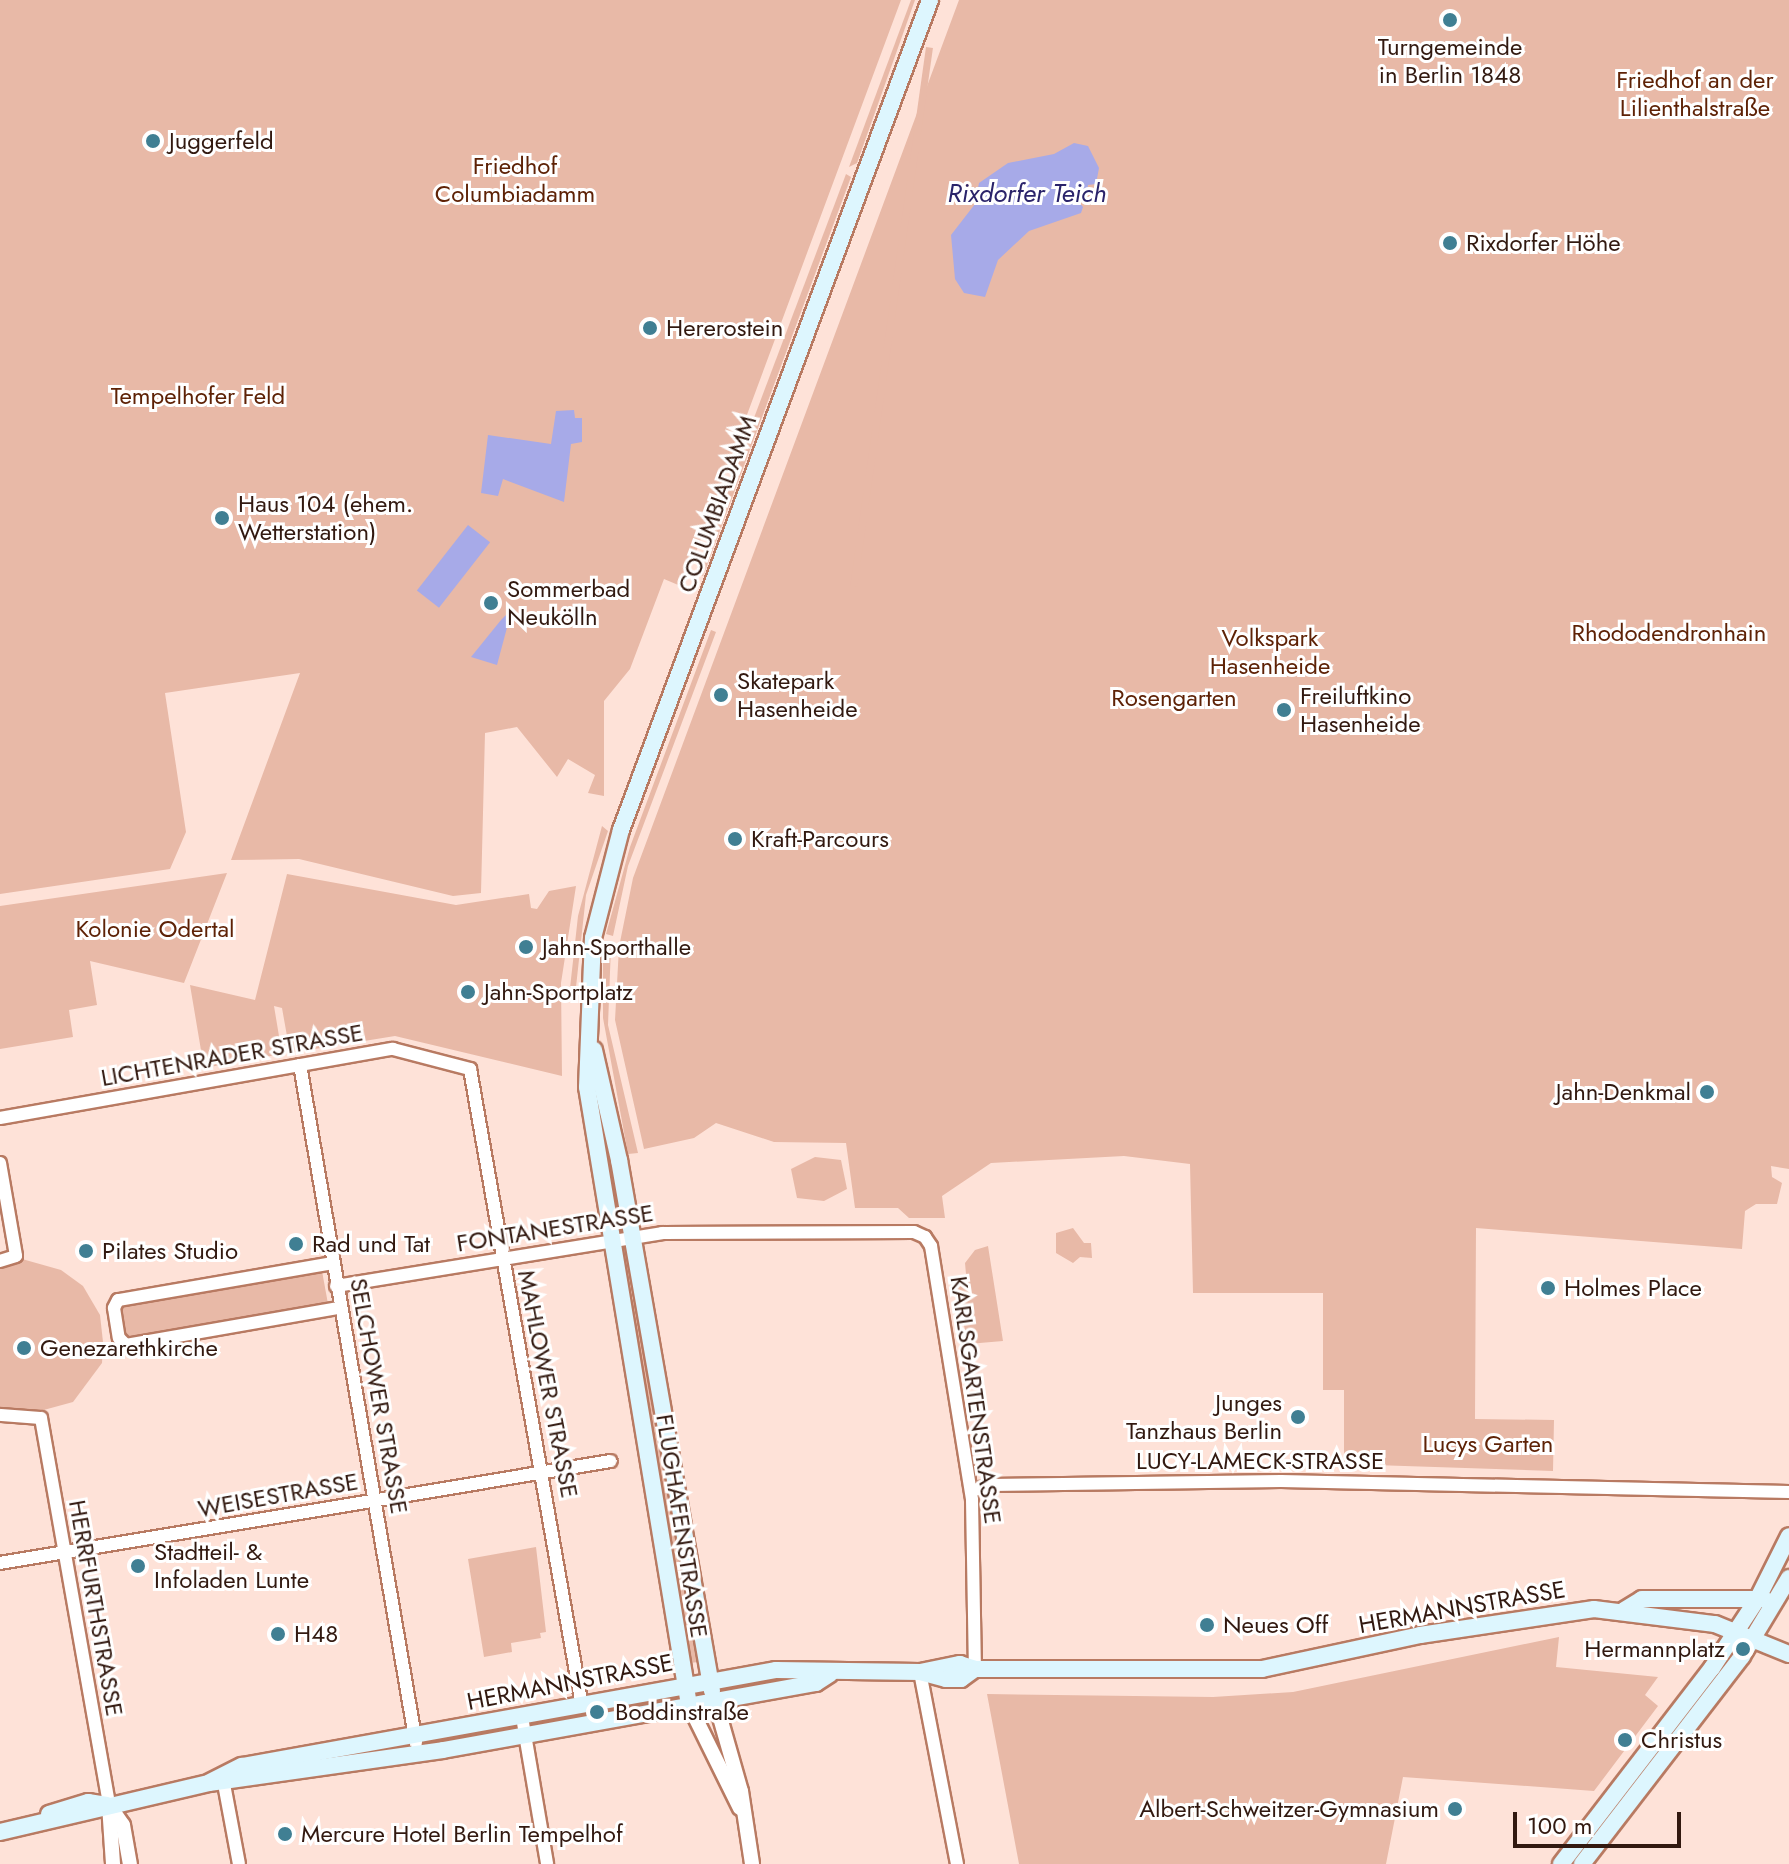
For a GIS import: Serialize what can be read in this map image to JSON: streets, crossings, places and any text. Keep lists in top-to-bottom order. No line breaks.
{"streets":{"main road":["COLUMBIADAMM","FLUGHAFENSTRASSE","HERMANNSTRASSE"],"street":["LICHTENRADER STRASSE","FONTANESTRASSE","MAHLOWER STRASSE","SELCHOWER STRASSE","KARLSGARTENSTRASSE","LUCY-LAMECK-STRASSE","WEISESTRASSE","HERRFURTHSTRASSE"]},"crossings":[["COLUMBIADAMM","FONTANESTRASSE"],["COLUMBIADAMM","FLUGHAFENSTRASSE"],["LICHTENRADER STRASSE","MAHLOWER STRASSE"],["LICHTENRADER STRASSE","SELCHOWER STRASSE"],["FONTANESTRASSE","MAHLOWER STRASSE"],["FONTANESTRASSE","SELCHOWER STRASSE"],["FONTANESTRASSE","KARLSGARTENSTRASSE"],["FONTANESTRASSE","FLUGHAFENSTRASSE"],["MAHLOWER STRASSE","WEISESTRASSE"],["MAHLOWER STRASSE","HERMANNSTRASSE"],["SELCHOWER STRASSE","WEISESTRASSE"],["SELCHOWER STRASSE","HERMANNSTRASSE"],["KARLSGARTENSTRASSE","LUCY-LAMECK-STRASSE"],["KARLSGARTENSTRASSE","HERMANNSTRASSE"],["WEISESTRASSE","HERRFURTHSTRASSE"],["FLUGHAFENSTRASSE","HERMANNSTRASSE"],["HERMANNSTRASSE","HERRFURTHSTRASSE"]],"water":["Rixdorfer Teich"],"parks":["Friedhof an der Lilienthalstraße","Friedhof Columbiadamm","Tempelhofer Feld","Rhododendronhain","Volkspark Hasenheide","Rosengarten","Kolonie Odertal","Lucys Garten"],"places":["Turngemeinde in Berlin 1848","Juggerfeld","Rixdorfer Höhe","Hererostein","Haus 104 (ehem. Wetterstation)","Sommerbad Neukölln","Skatepark Hasenheide","Freiluftkino Hasenheide","Kraft-Parcours","Jahn-Sporthalle","Jahn-Sportplatz","Jahn-Denkmal","Rad und Tat","Pilates Studio","Holmes Place","Genezarethkirche","Junges Tanzhaus Berlin","Stadtteil- & Infoladen Lunte","Neues Off","H48","Hermannplatz","Boddinstraße","Christus","Albert-Schweitzer-Gymnasium","Mercure Hotel Berlin Tempelhof"],"scale_bar":"100 m"}
